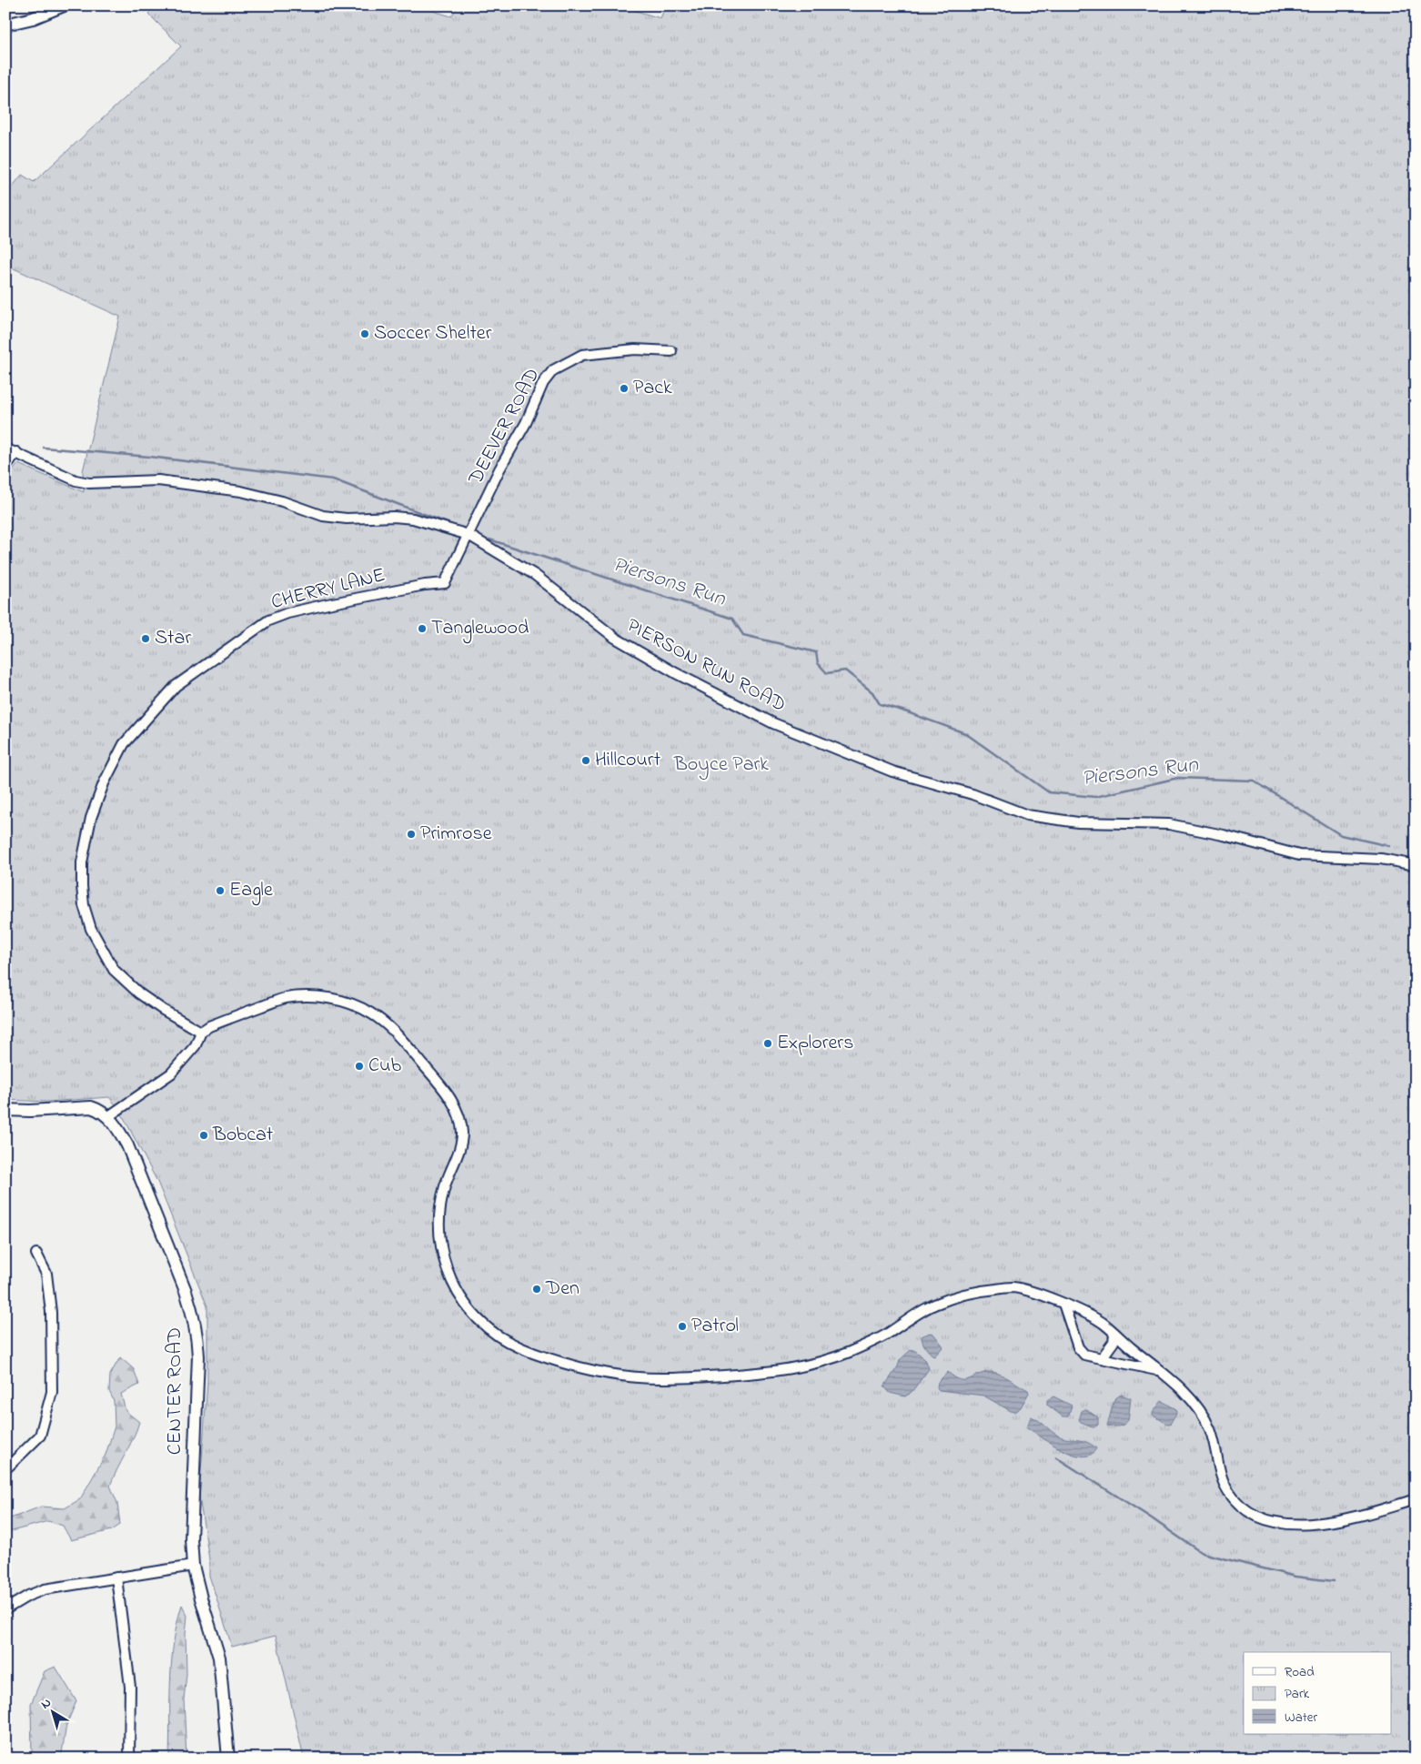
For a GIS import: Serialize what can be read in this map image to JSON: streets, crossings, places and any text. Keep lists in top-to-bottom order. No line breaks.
{"streets":{"main road":["CENTER ROAD"],"street":["DEEVER ROAD","CHERRY LANE","PIERSON RUN ROAD"]},"crossings":[["DEEVER ROAD","CHERRY LANE"],["DEEVER ROAD","PIERSON RUN ROAD"],["CHERRY LANE","PIERSON RUN ROAD"]],"water":["Piersons Run"],"parks":["Boyce Park"],"places":["Soccer Shelter","Pack","Tanglewood","Star","Hillcourt","Primrose","Eagle","Explorers","Cub","Bobcat","Den","Patrol"],"legend":["Road","Park","Water"],"north":"top left"}
